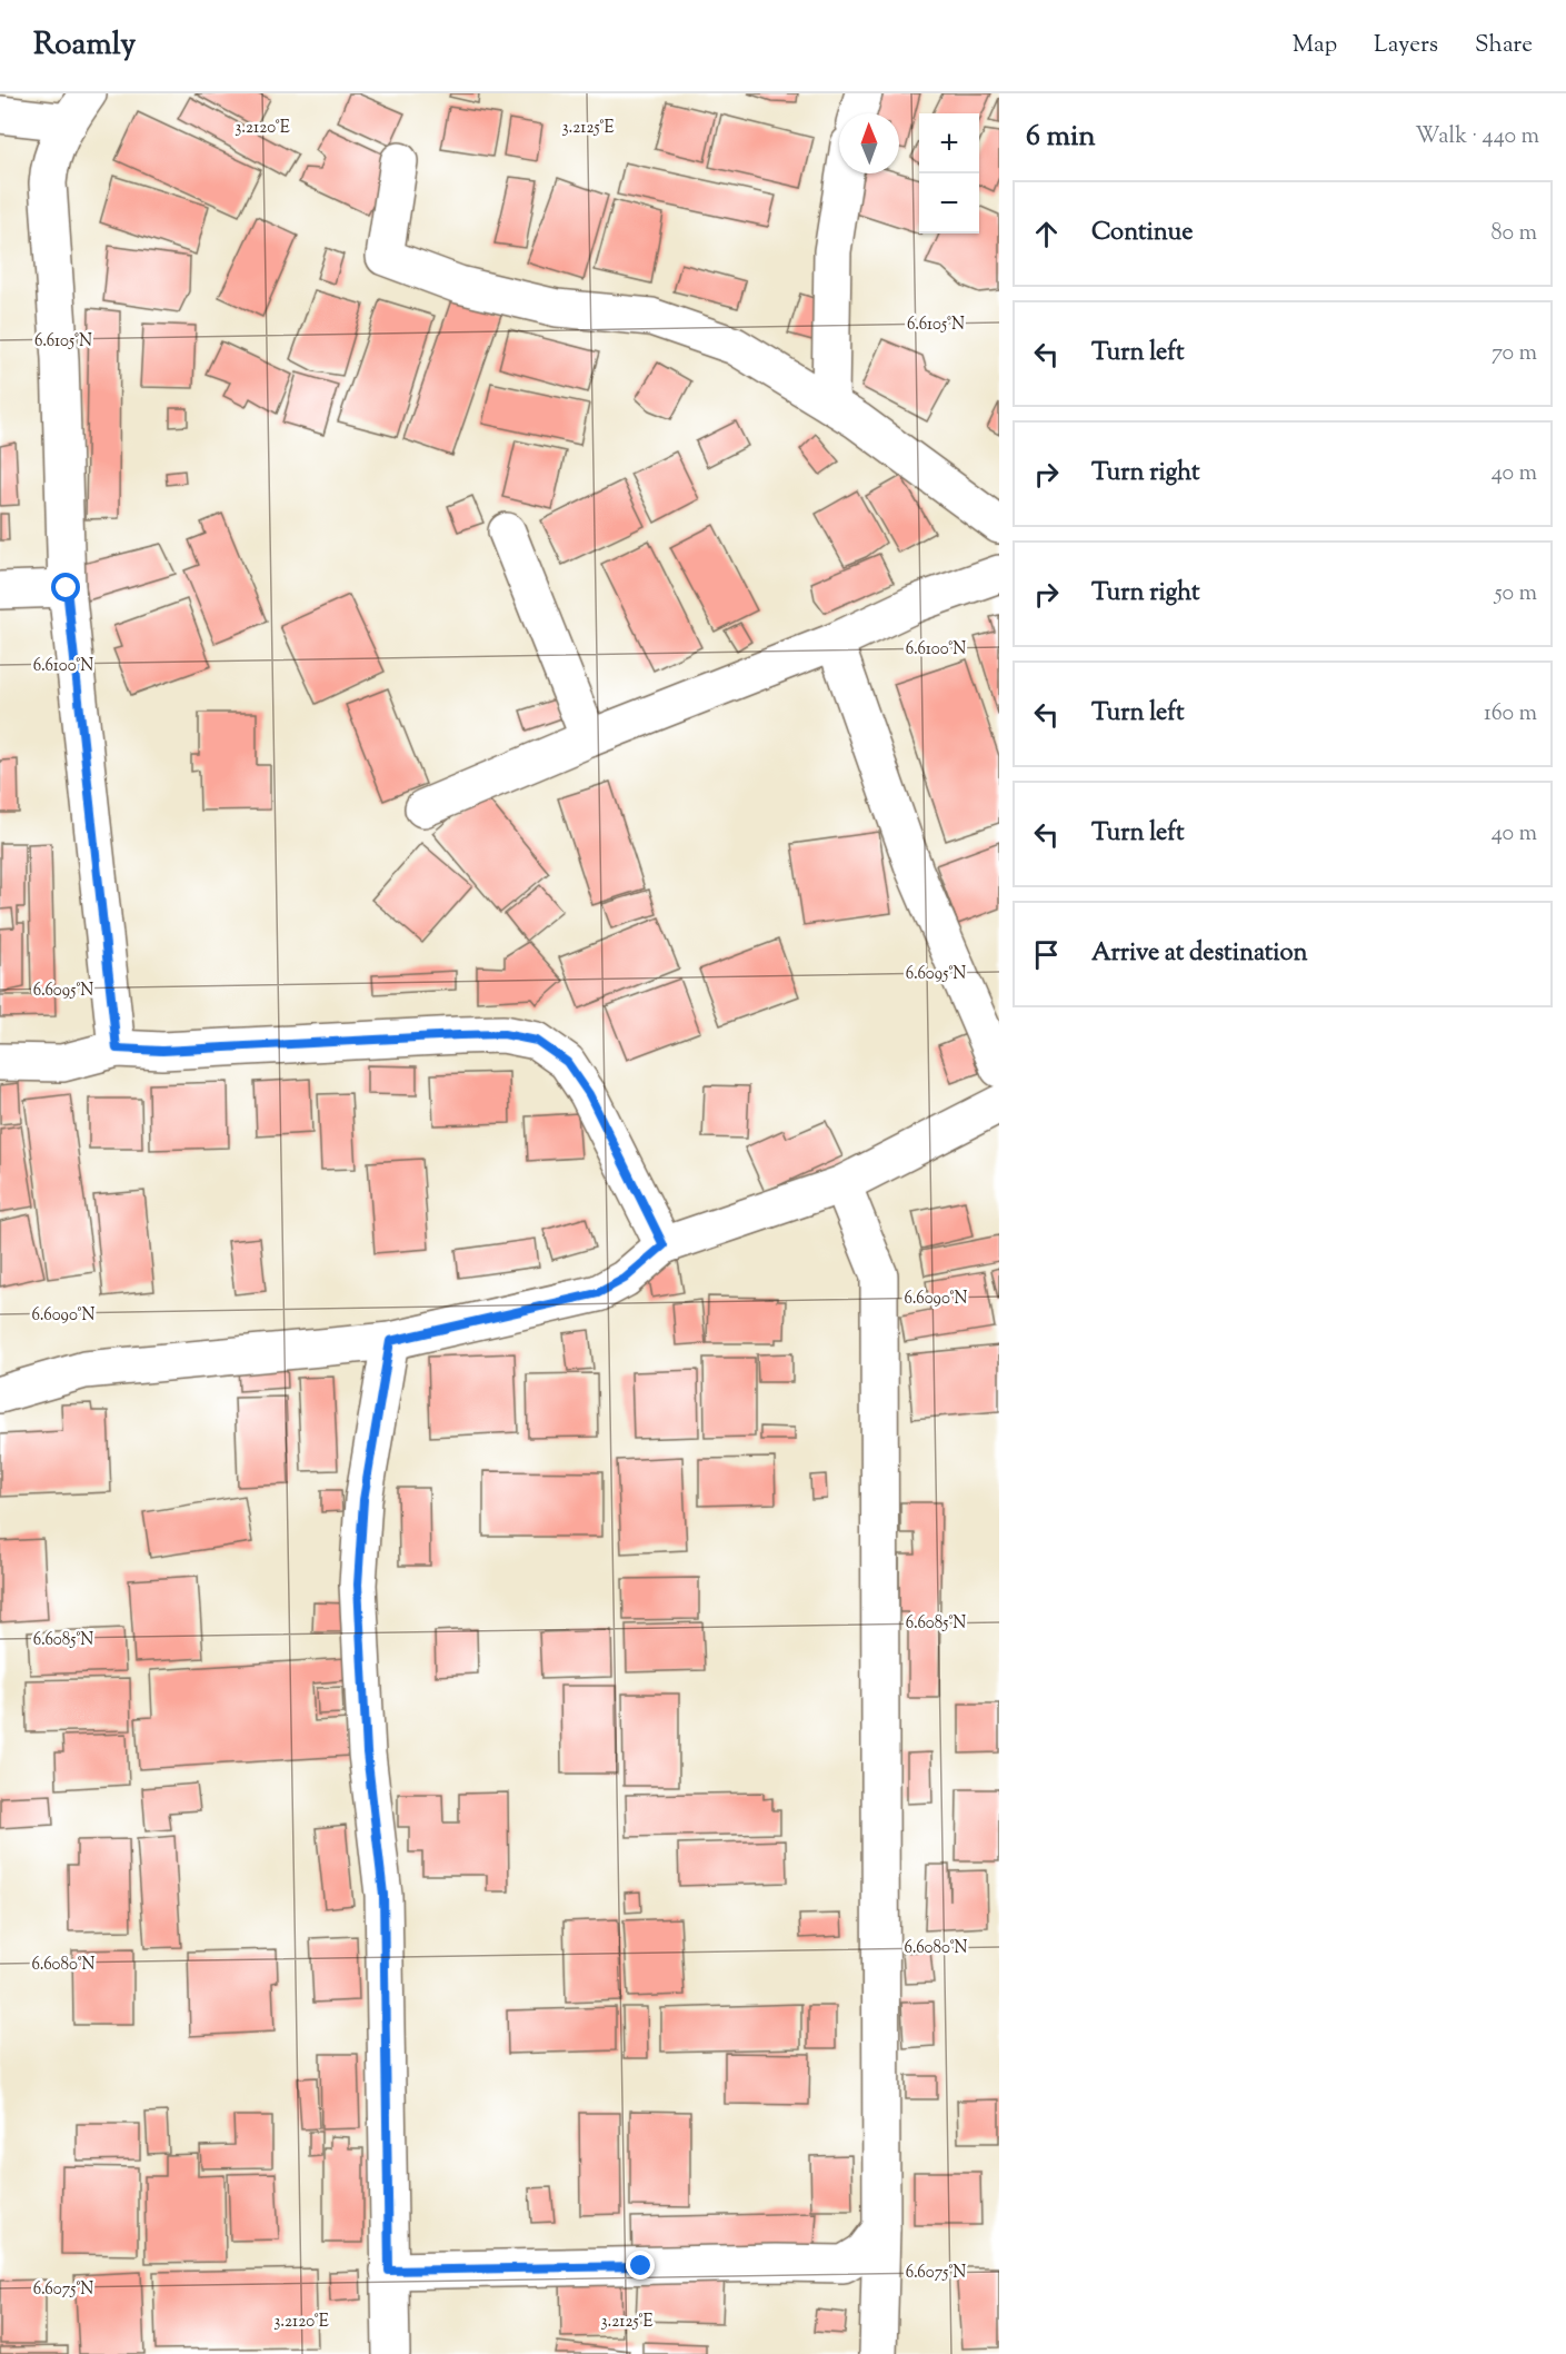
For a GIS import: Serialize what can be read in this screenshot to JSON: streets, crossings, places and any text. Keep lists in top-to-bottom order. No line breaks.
{"north":"top","page":{"header":"Roamly","nav":["Map","Layers","Share"],"heading":["6 min","Walk · 440 m"],"map_buttons":["+","−"],"list":[["Continue","80 m"],["Turn left","70 m"],["Turn right","40 m"],["Turn right","50 m"],["Turn left","160 m"],["Turn left","40 m"],"Arrive at destination"]},"coordinates":["3.2120°E","3.2125°E","6.6105°N","6.6100°N","6.6095°N","6.6090°N","6.6085°N","6.6080°N","6.6075°N"]}
